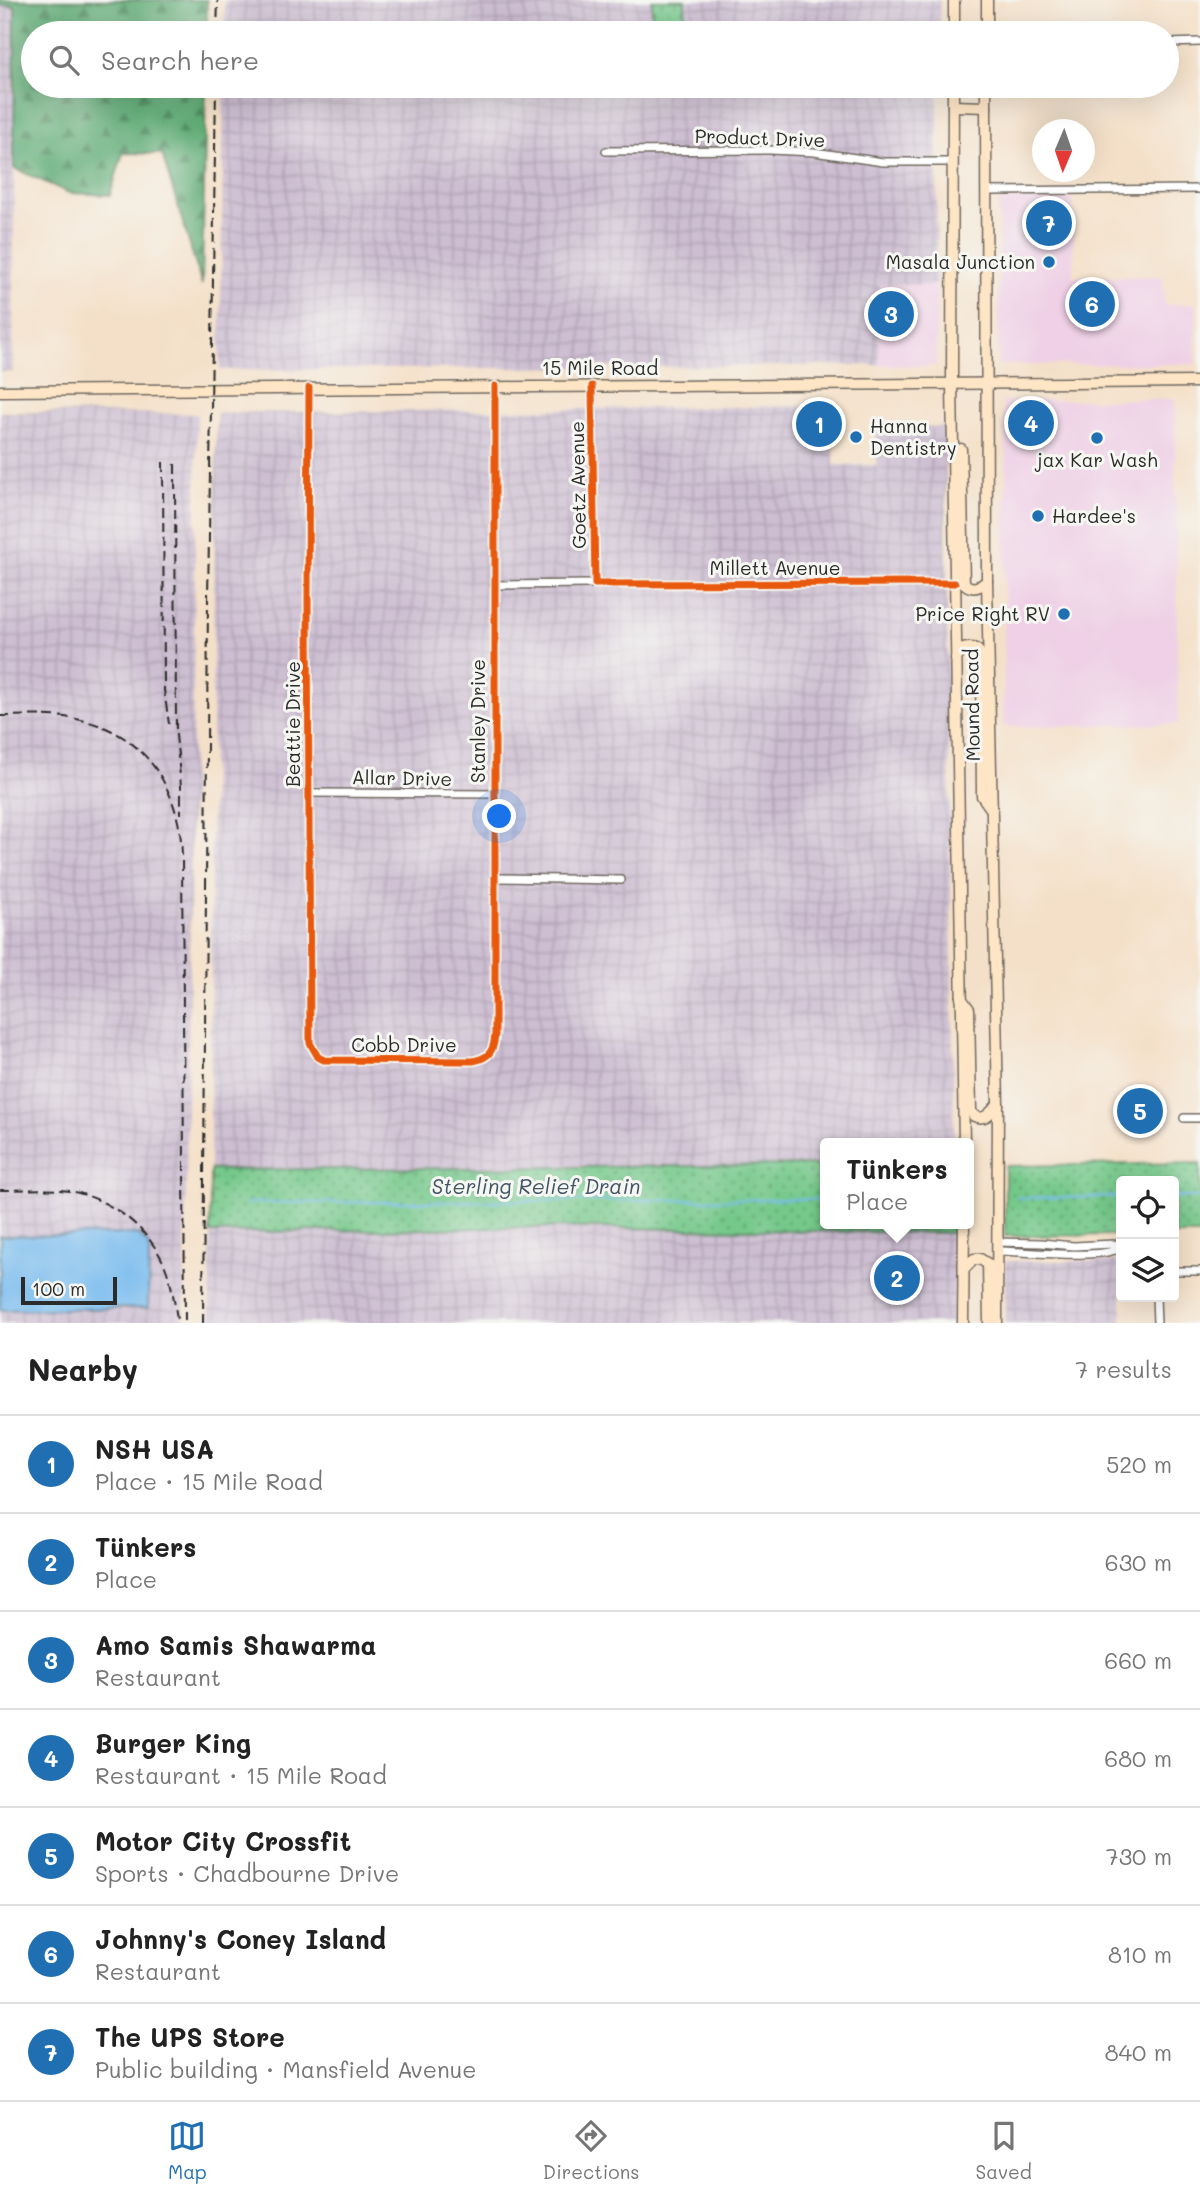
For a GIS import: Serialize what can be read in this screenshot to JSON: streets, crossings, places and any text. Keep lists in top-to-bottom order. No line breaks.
{"streets":{"main road":["15 Mile Road","Mound Road"],"street":["Product Drive","Goetz Avenue","Millett Avenue","Stanley Drive","Beattie Drive","Allar Drive","Cobb Drive"]},"crossings":[["Product Drive","Mound Road"],["15 Mile Road","Goetz Avenue"],["15 Mile Road","Mound Road"],["15 Mile Road","Stanley Drive"],["15 Mile Road","Beattie Drive"],["Goetz Avenue","Millett Avenue"],["Millett Avenue","Mound Road"],["Millett Avenue","Stanley Drive"],["Stanley Drive","Allar Drive"],["Stanley Drive","Cobb Drive"],["Beattie Drive","Allar Drive"],["Beattie Drive","Cobb Drive"]],"water":["Sterling Relief Drain"],"places":["Masala Junction","Hanna Dentistry","jax Kar Wash","Hardee's","Price Right RV"],"scale_bar":"100 m","north":"bottom","page":{"search":"Search here","pins":["7","6","3","4","1","5","2"],"popup":["Tünkers","Place"],"scale":"100 m","heading":["Nearby","7 results"],"list":[{"mark":"1","name":"NSH USA","note":"Place · 15 Mile Road","value":"520 m"},{"mark":"2","name":"Tünkers","note":"Place","value":"630 m"},{"mark":"3","name":"Amo Samis Shawarma","note":"Restaurant","value":"660 m"},{"mark":"4","name":"Burger King","note":"Restaurant · 15 Mile Road","value":"680 m"},{"mark":"5","name":"Motor City Crossfit","note":"Sports · Chadbourne Drive","value":"730 m"},{"mark":"6","name":"Johnny's Coney Island","note":"Restaurant","value":"810 m"},{"mark":"7","name":"The UPS Store","note":"Public building · Mansfield Avenue","value":"840 m"}],"nav":["Map","Directions","Saved"]}}
